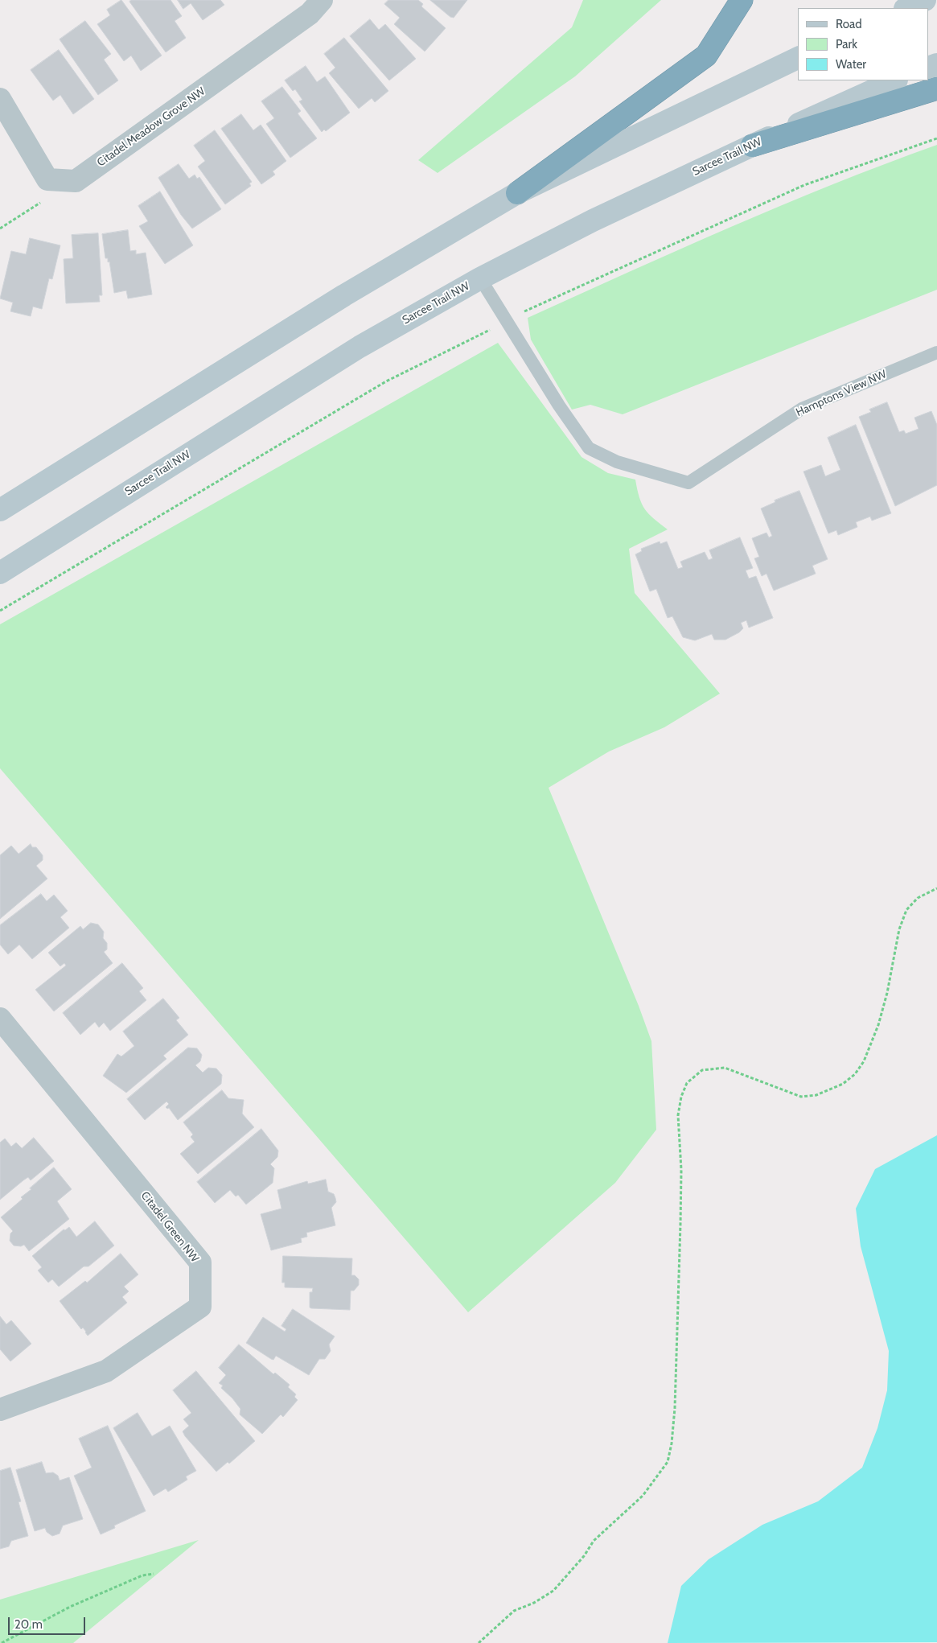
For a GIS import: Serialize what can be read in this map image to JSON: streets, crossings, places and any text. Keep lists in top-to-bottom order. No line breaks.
{"streets":{"main road":["Sarcee Trail NW"],"street":["Citadel Meadow Grove NW","Citadel Green NW"],"lane":["Hamptons View NW"]},"legend":["Road","Park","Water"],"scale_bar":"20 m"}
